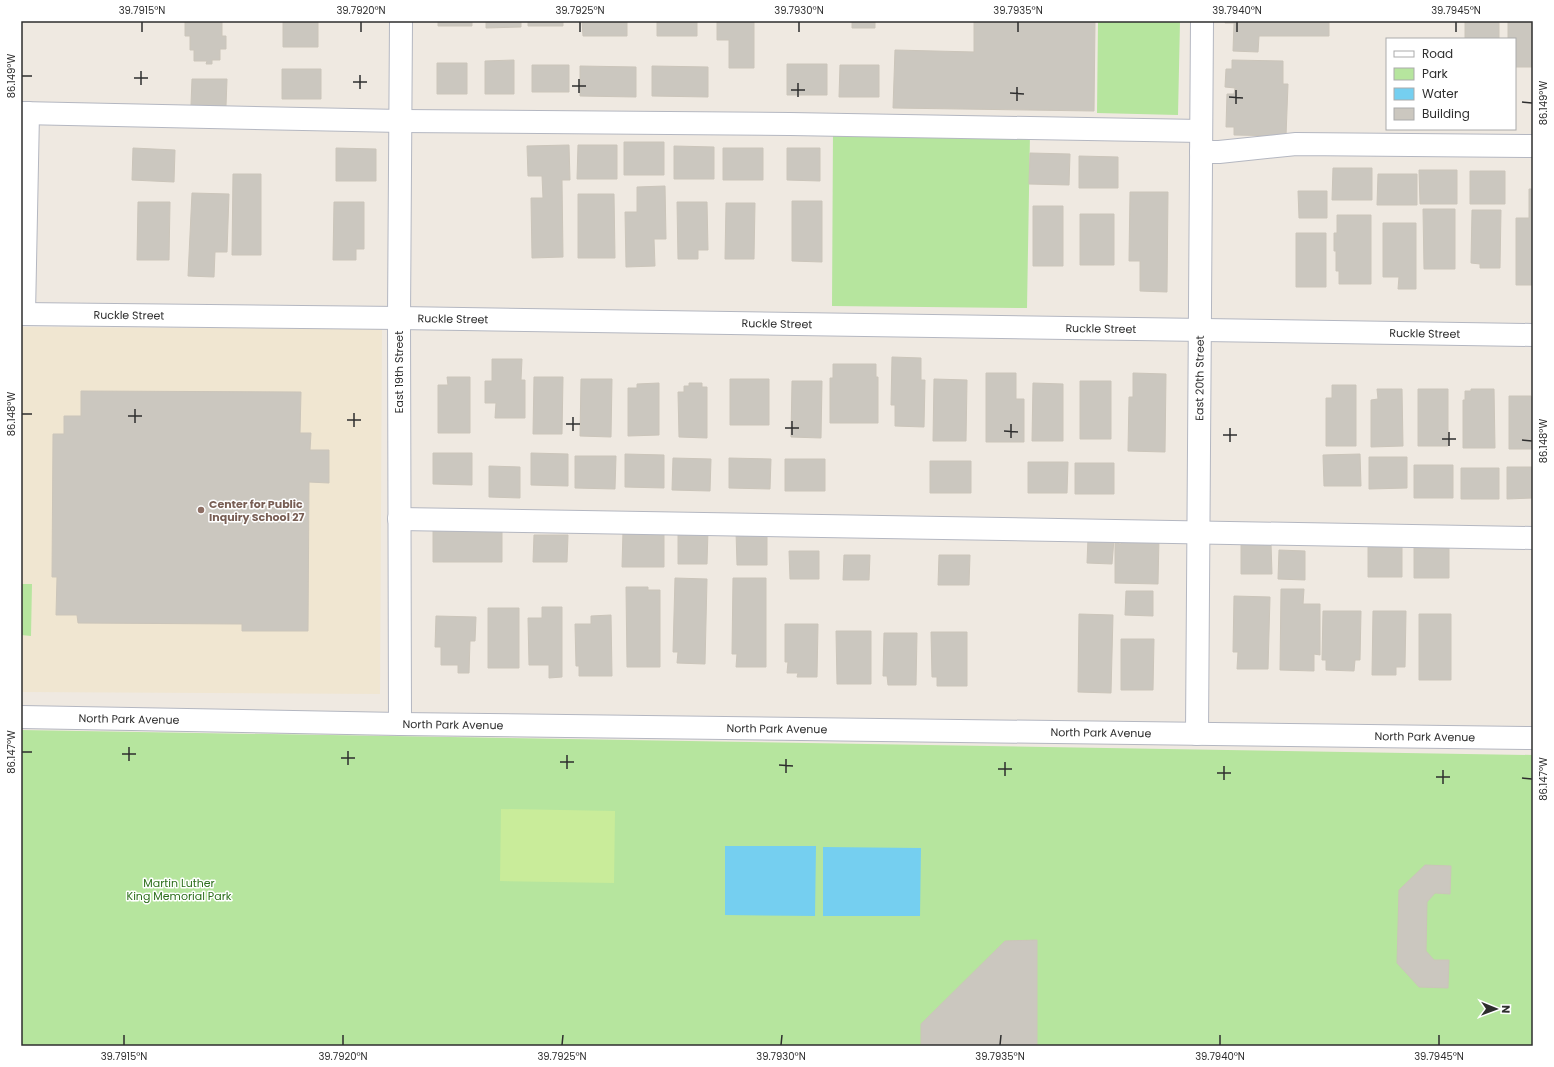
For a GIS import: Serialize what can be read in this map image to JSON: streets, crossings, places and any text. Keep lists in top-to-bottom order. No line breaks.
{"streets":{"street":["Ruckle Street","East 19th Street","East 20th Street","North Park Avenue"]},"crossings":[["Ruckle Street","East 19th Street"],["Ruckle Street","East 20th Street"],["East 19th Street","North Park Avenue"],["East 20th Street","North Park Avenue"]],"parks":["Martin Luther King Memorial Park"],"places":["Center for Public Inquiry School 27"],"legend":["Road","Park","Water","Building"],"north":"right","coordinates":["39.7915°N","39.7920°N","39.7925°N","39.7930°N","39.7935°N","39.7940°N","39.7945°N","86.149°W","86.148°W","86.147°W"]}
